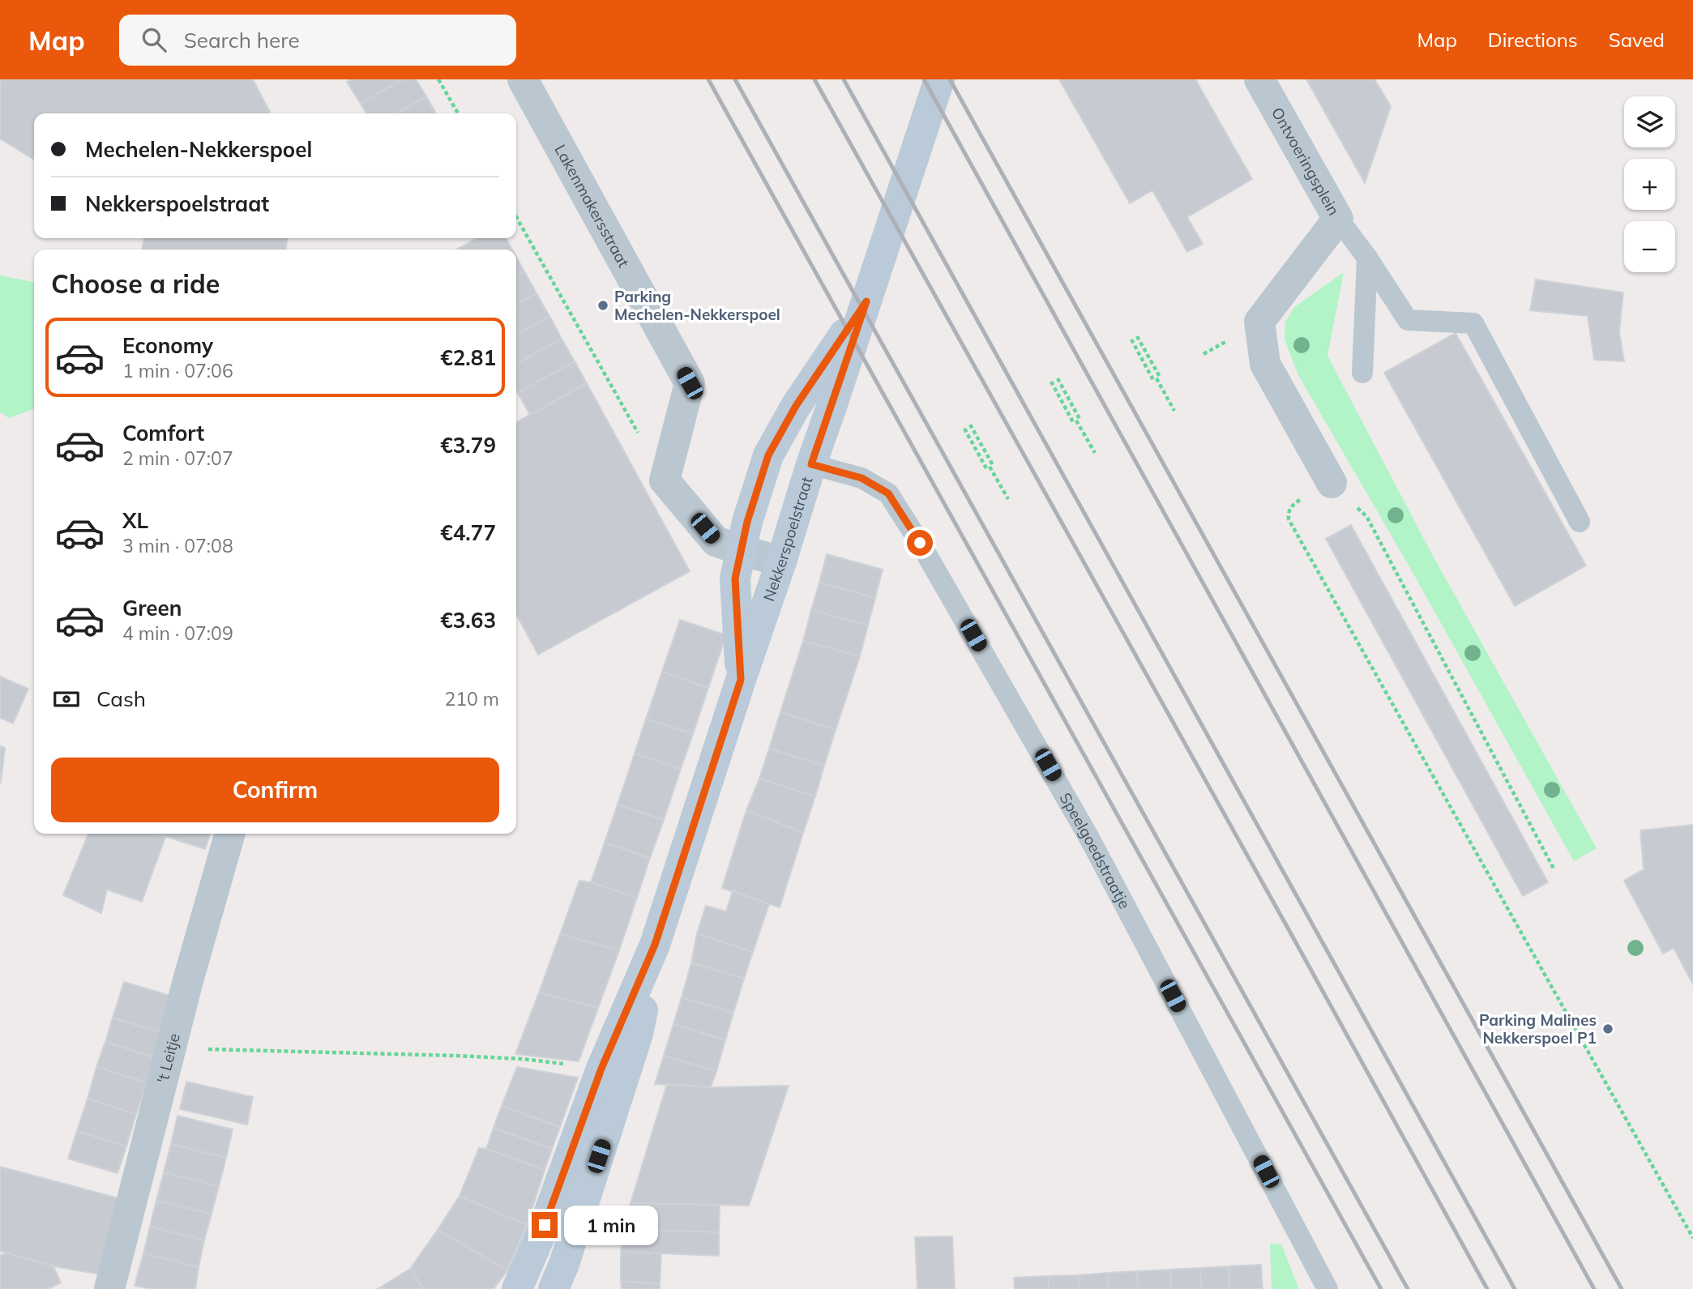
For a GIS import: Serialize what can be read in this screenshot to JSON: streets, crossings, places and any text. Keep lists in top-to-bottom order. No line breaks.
{"streets":{"main road":["Nekkerspoelstraat"],"street":["Ontvoeringsplein","Lakenmakersstraat","'t Leitje"],"lane":["Speelgoedstraatje"]},"crossings":[["Nekkerspoelstraat","Speelgoedstraatje"]],"places":["Parking Mechelen-Nekkerspoel","Parking Malines Nekkerspoel P1"],"page":{"header":"Map","search":"Search here","nav":["Map","Directions","Saved"],"map_buttons":["+","−"],"banner":["Mechelen-Nekkerspoel","Nekkerspoelstraat"],"heading":"Choose a ride","list":[{"name":"Economy","note":"1 min · 07:06","value":"€2.81"},{"name":"Comfort","note":"2 min · 07:07","value":"€3.79"},{"name":"XL","note":"3 min · 07:08","value":"€4.77"},{"name":"Green","note":"4 min · 07:09","value":"€3.63"}],"pay":["Cash","210 m"],"buttons":"Confirm","bubble":"1 min"}}
